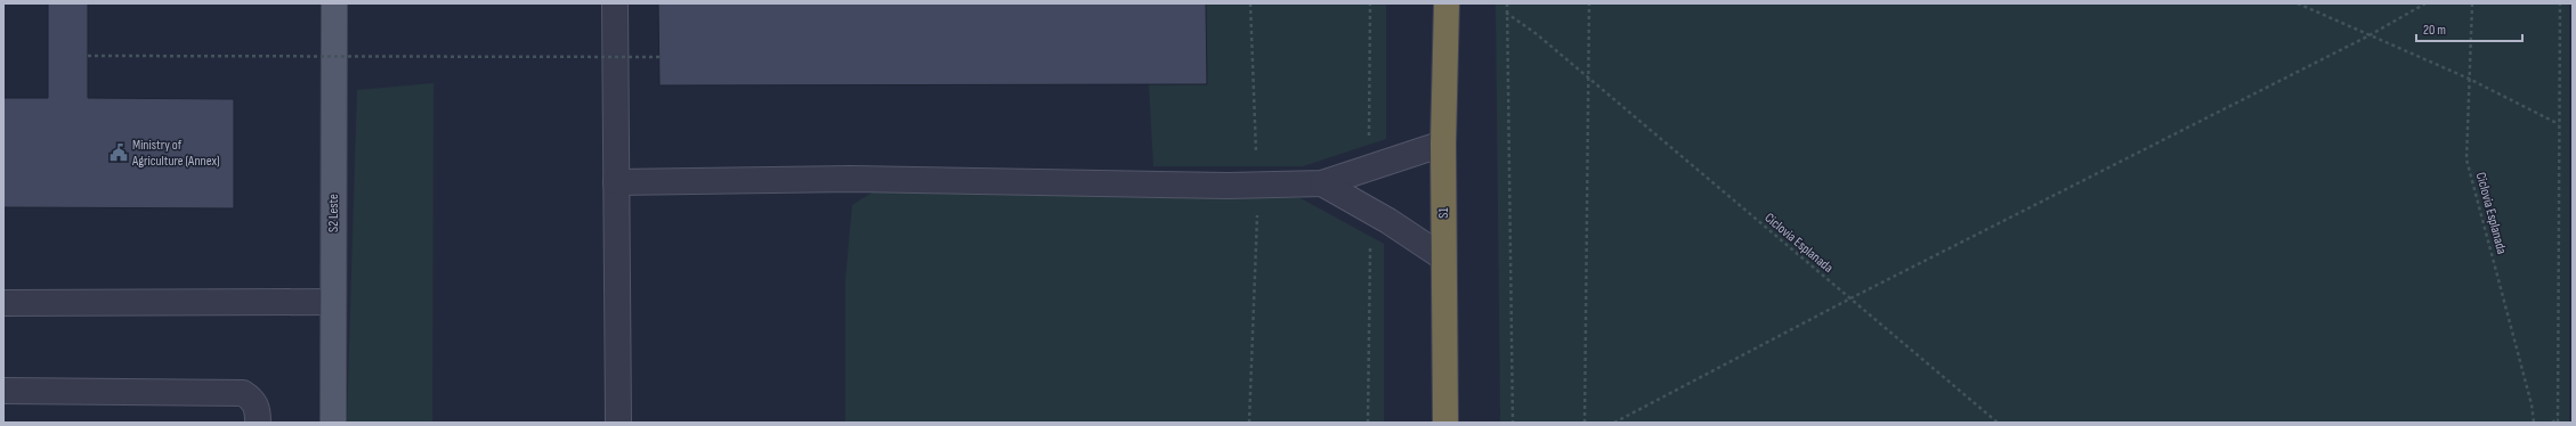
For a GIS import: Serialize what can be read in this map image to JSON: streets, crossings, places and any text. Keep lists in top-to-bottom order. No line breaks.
{"streets":{"highway":["S1"],"main road":["S2 Leste"],"path":["Ciclovia Esplanada"]},"places":{"public building":["Ministry of Agriculture (Annex)"]},"scale_bar":"20 m"}
